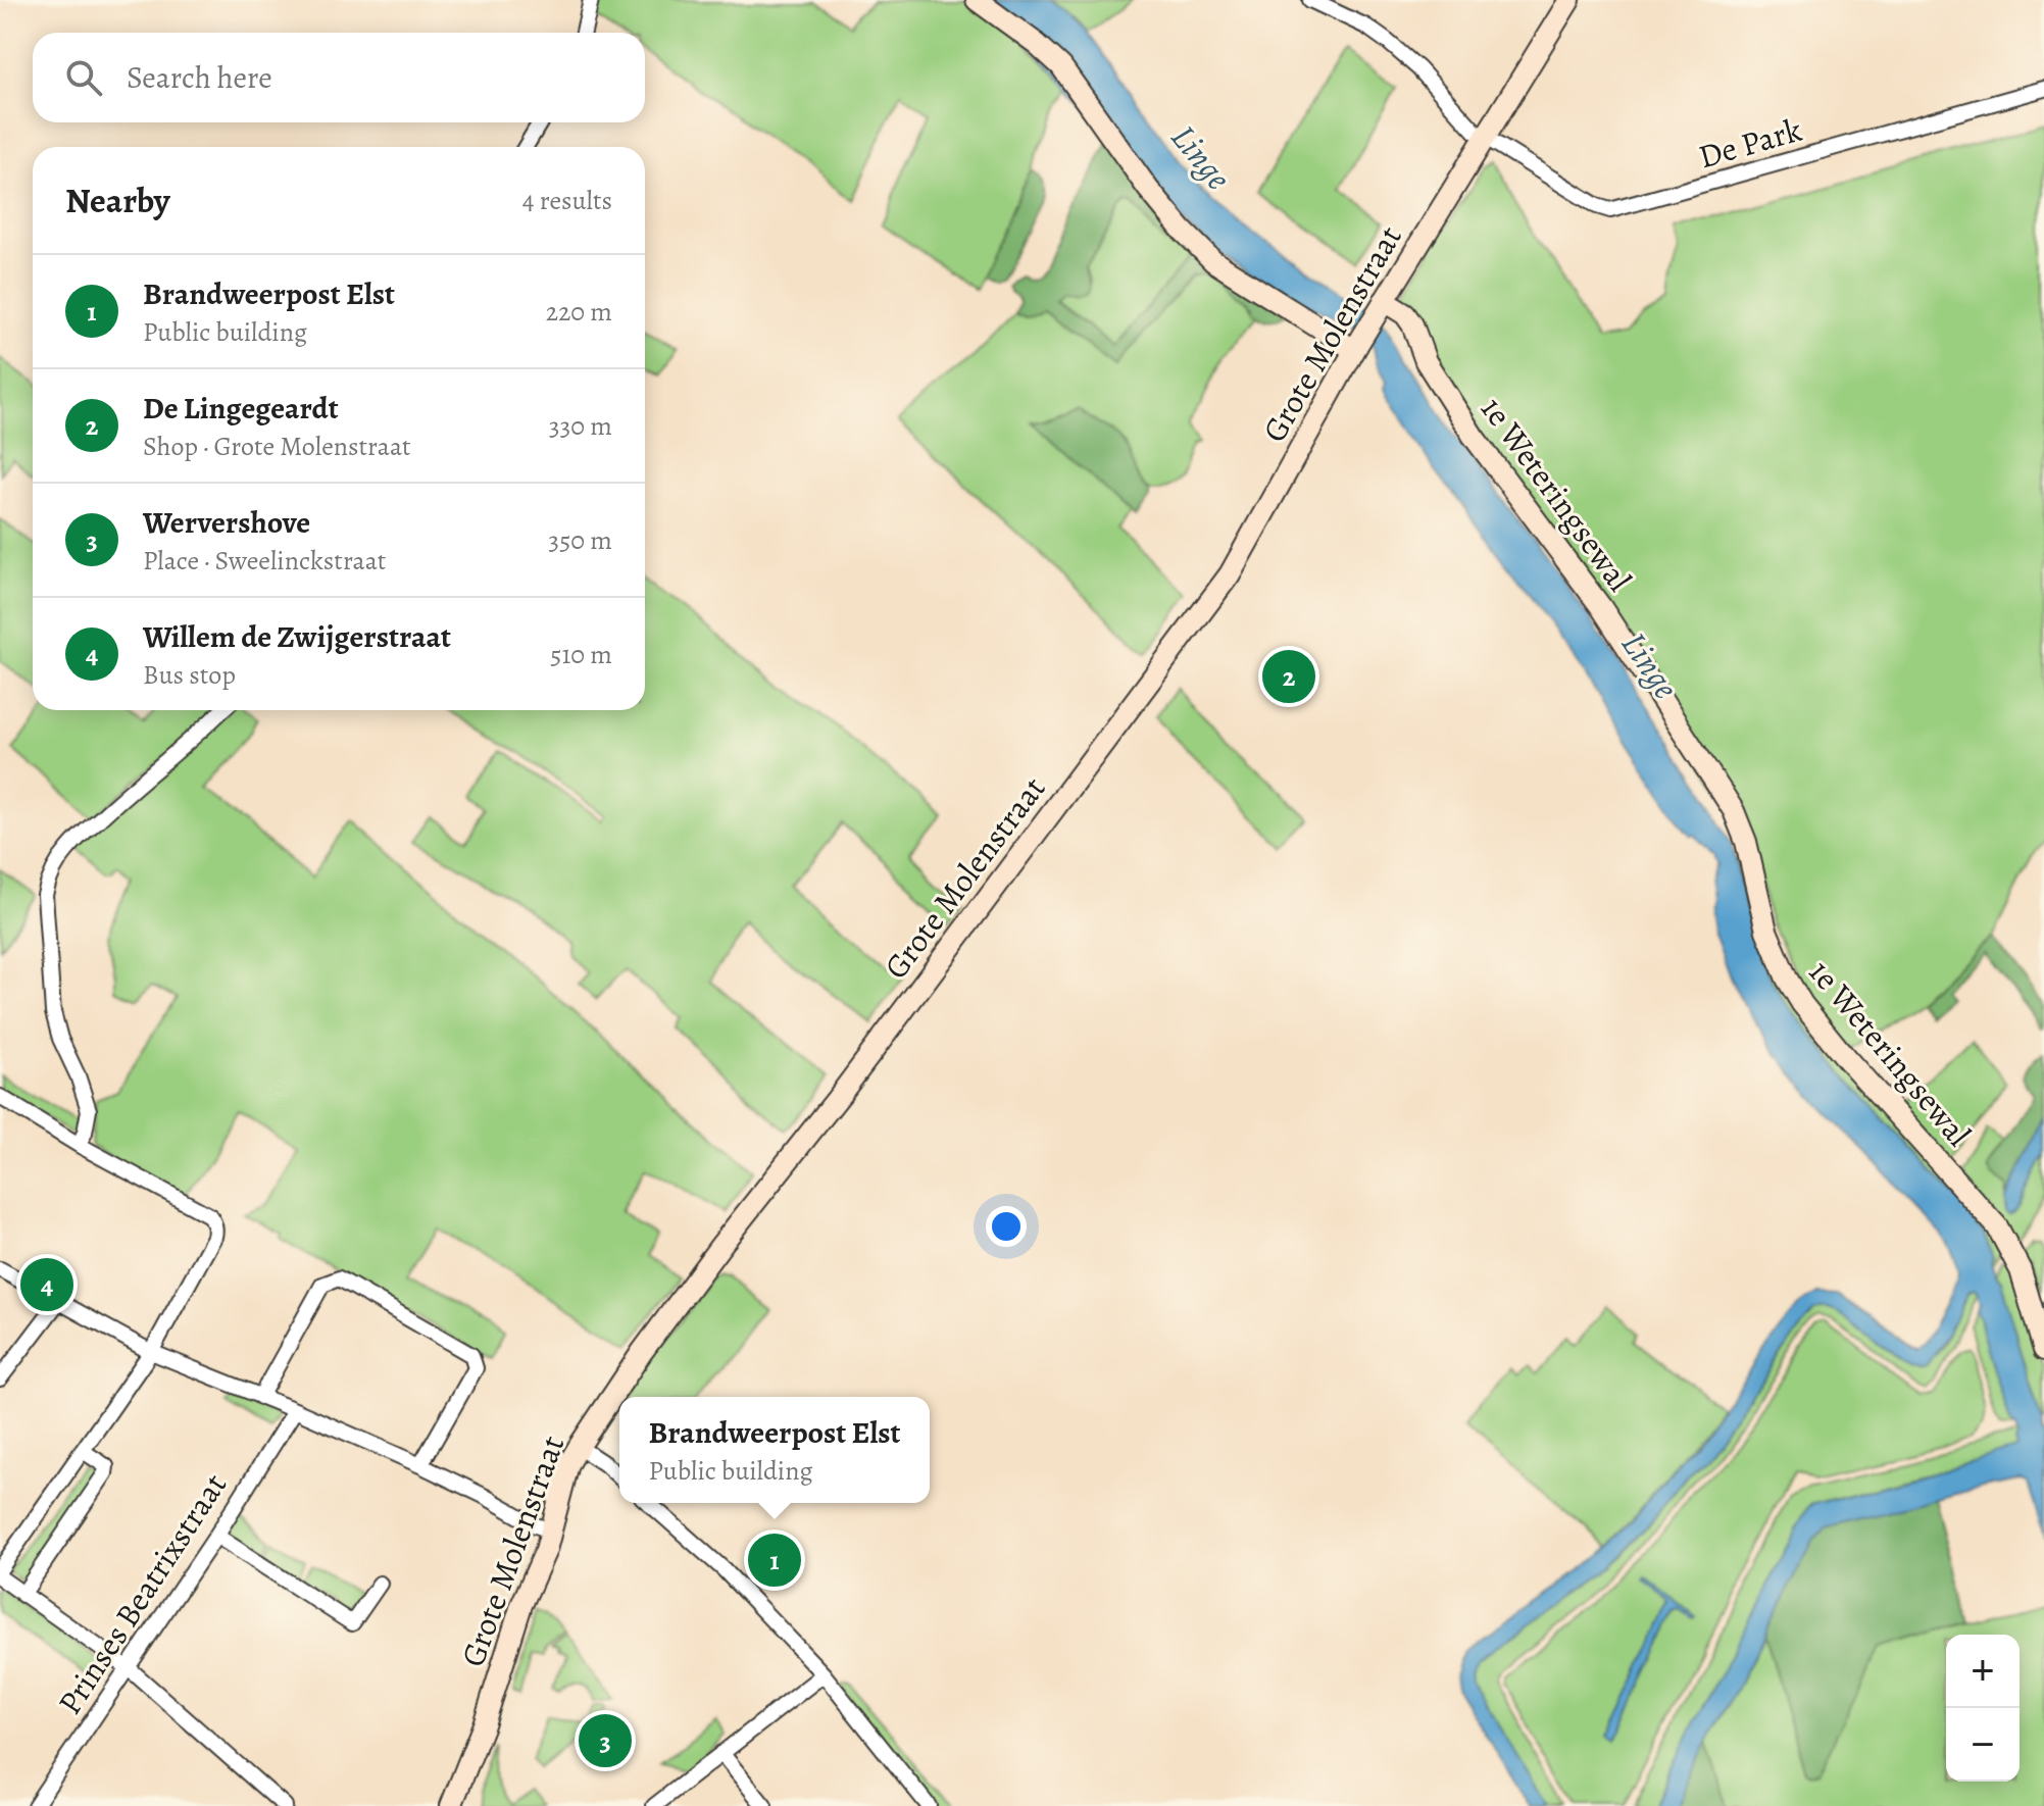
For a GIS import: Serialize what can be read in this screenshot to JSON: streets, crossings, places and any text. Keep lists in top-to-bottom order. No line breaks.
{"streets":{"street":["De Park","Grote Molenstraat","1e Weteringsewal","Prinses Beatrixstraat"]},"crossings":[["De Park","Grote Molenstraat"],["Grote Molenstraat","1e Weteringsewal"]],"water":["Linge"],"page":{"search":"Search here","heading":["Nearby","4 results"],"list":[{"mark":"1","name":"Brandweerpost Elst","note":"Public building","value":"220 m"},{"mark":"2","name":"De Lingegeardt","note":"Shop · Grote Molenstraat","value":"330 m"},{"mark":"3","name":"Wervershove","note":"Place · Sweelinckstraat","value":"350 m"},{"mark":"4","name":"Willem de Zwijgerstraat","note":"Bus stop","value":"510 m"}],"pins":["2","4","1","3"],"popup":["Brandweerpost Elst","Public building"],"map_buttons":["+","−"]}}
